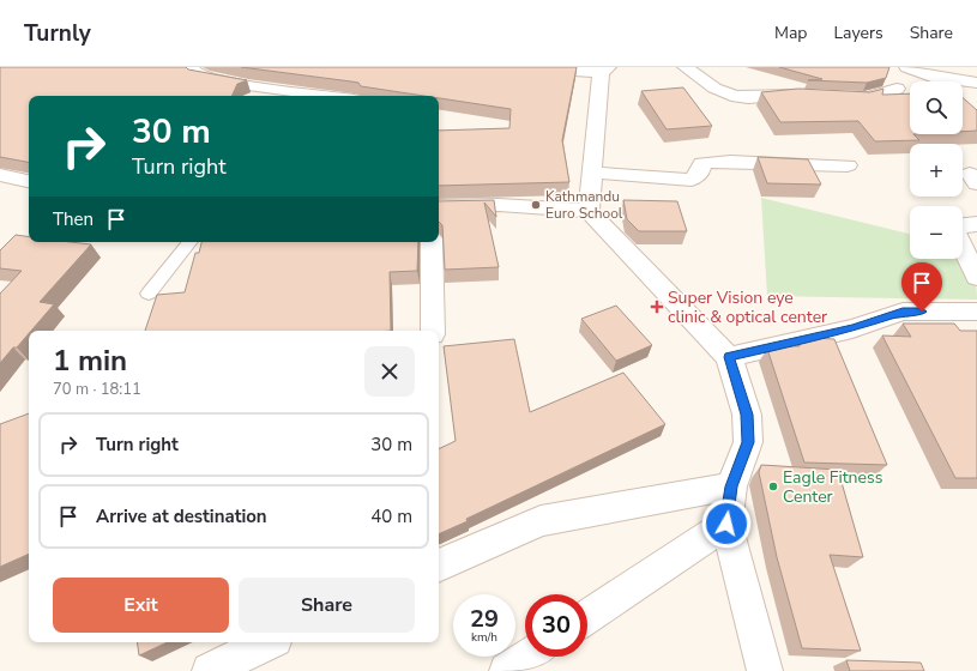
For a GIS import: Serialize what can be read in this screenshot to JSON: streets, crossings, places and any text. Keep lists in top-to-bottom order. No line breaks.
{"places":{"other":["Kathmandu Euro School","Eagle Fitness Center"],"health":["Super Vision eye clinic & optical center"]},"page":{"header":"Turnly","nav":["Map","Layers","Share"],"map_buttons":["+","−"],"turn":["30 m","Turn right"],"then":"Then","heading":["1 min","70 m · 18:11"],"list":[{"name":"Turn right","value":"30 m"},{"name":"Arrive at destination","value":"40 m"}],"buttons":["Exit","Share"],"speed":"29 km/h","limit":"30"}}
